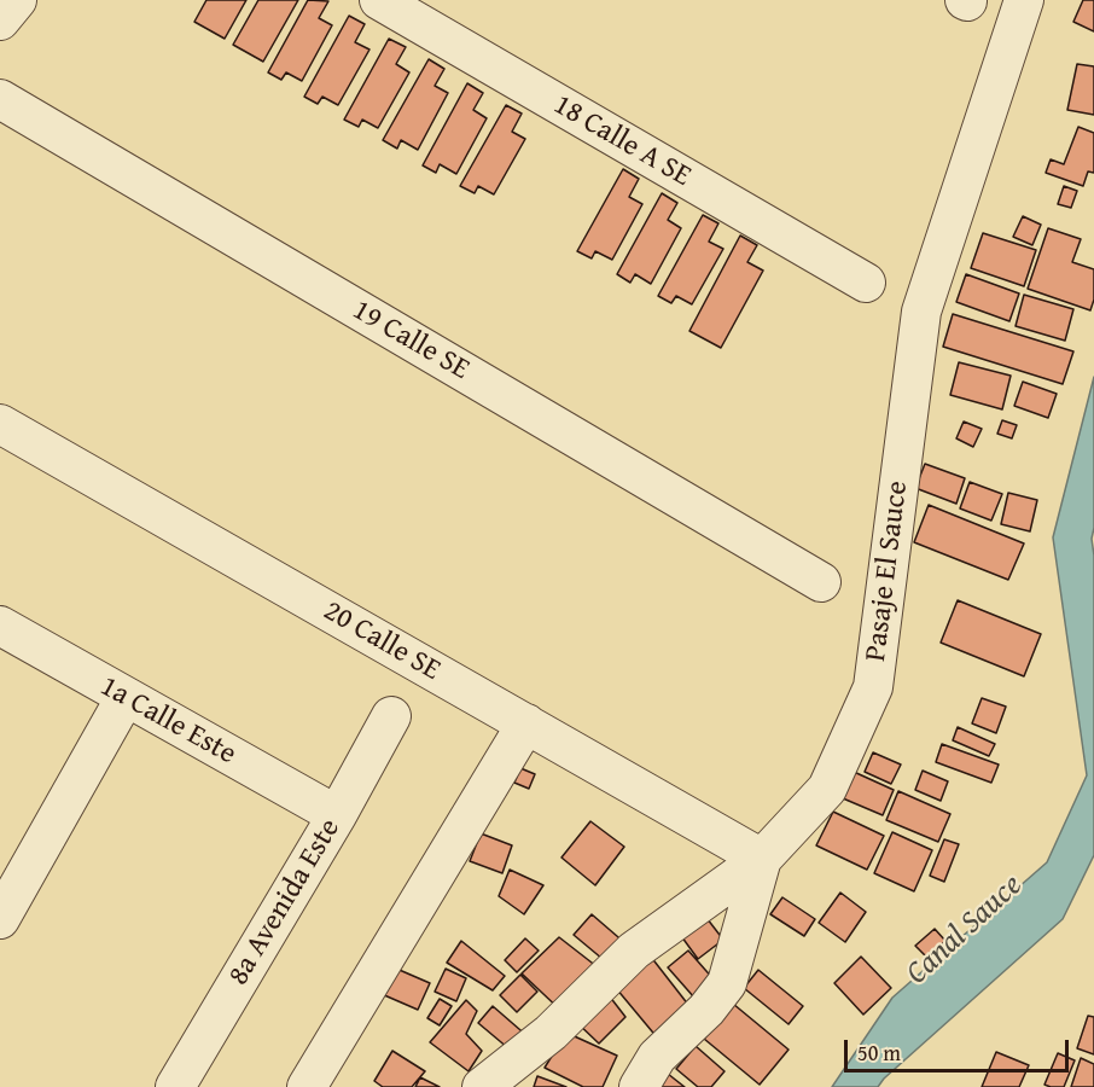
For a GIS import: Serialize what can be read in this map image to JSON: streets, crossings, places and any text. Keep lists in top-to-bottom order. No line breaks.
{"streets":{"street":["18 Calle A SE","19 Calle SE","Pasaje El Sauce","20 Calle SE","1a Calle Este","8a Avenida Este"]},"crossings":[["Pasaje El Sauce","20 Calle SE"],["1a Calle Este","8a Avenida Este"]],"water":["Canal Sauce"],"scale_bar":"50 m"}
